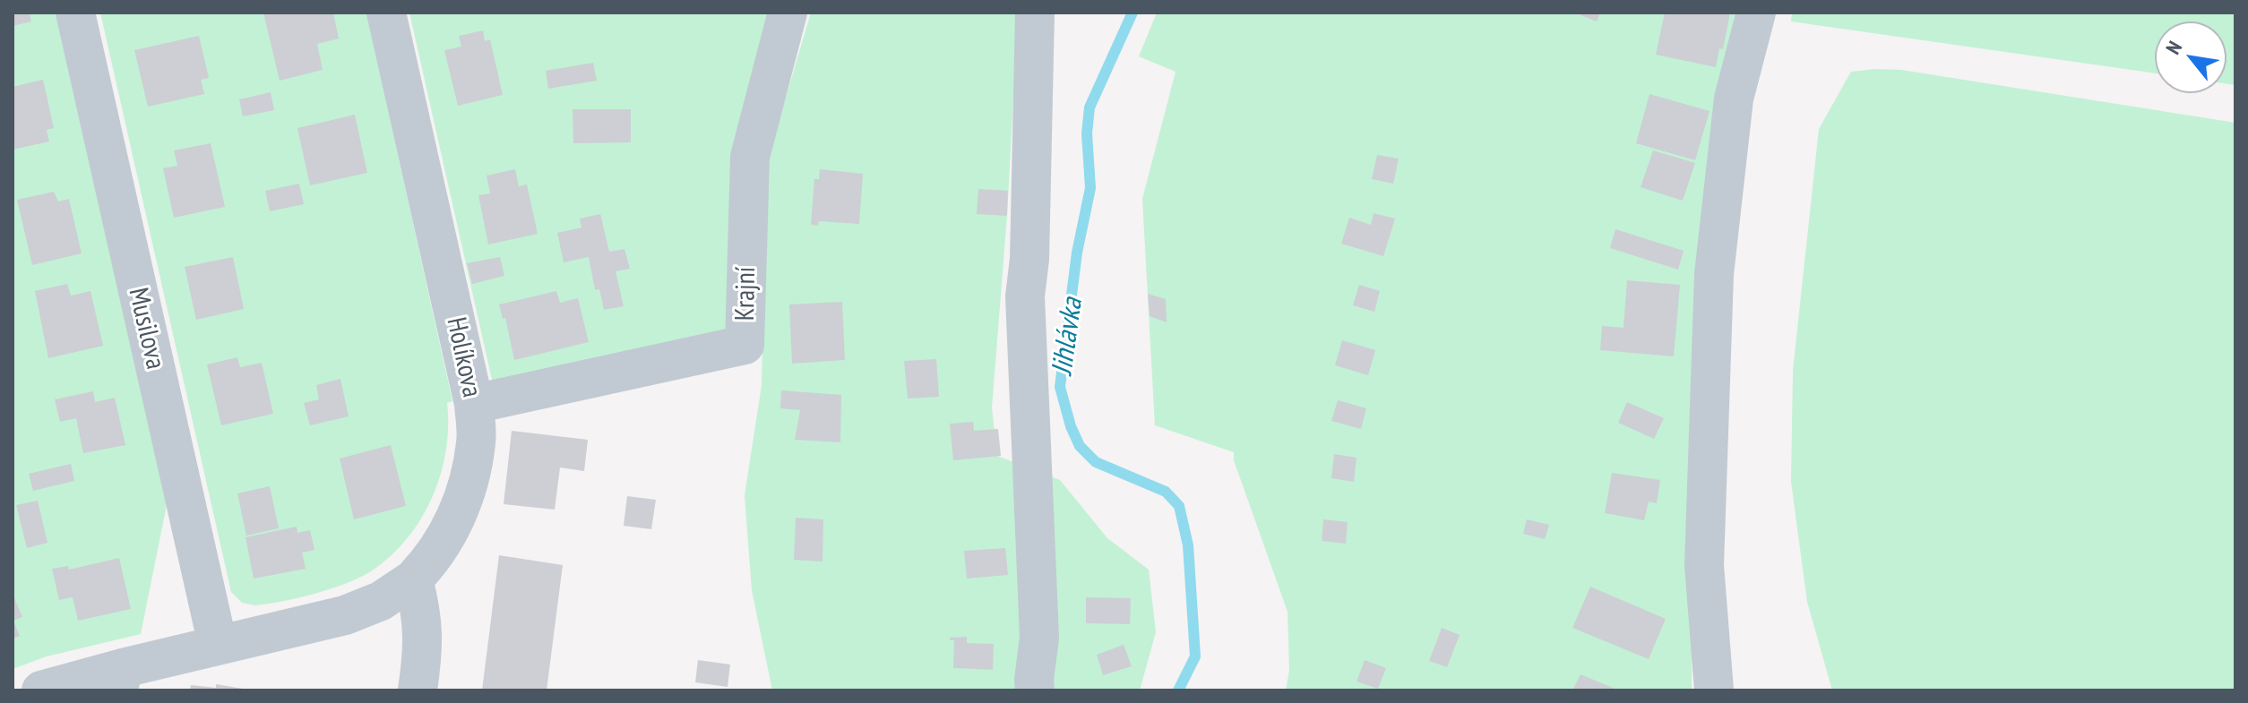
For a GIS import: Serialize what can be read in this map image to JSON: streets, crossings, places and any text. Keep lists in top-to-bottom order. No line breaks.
{"streets":{"street":["Krajní","Musilova","Holíkova"]},"crossings":[["Krajní","Holíkova"]],"water":["Jihlávka"],"north":"top left"}
